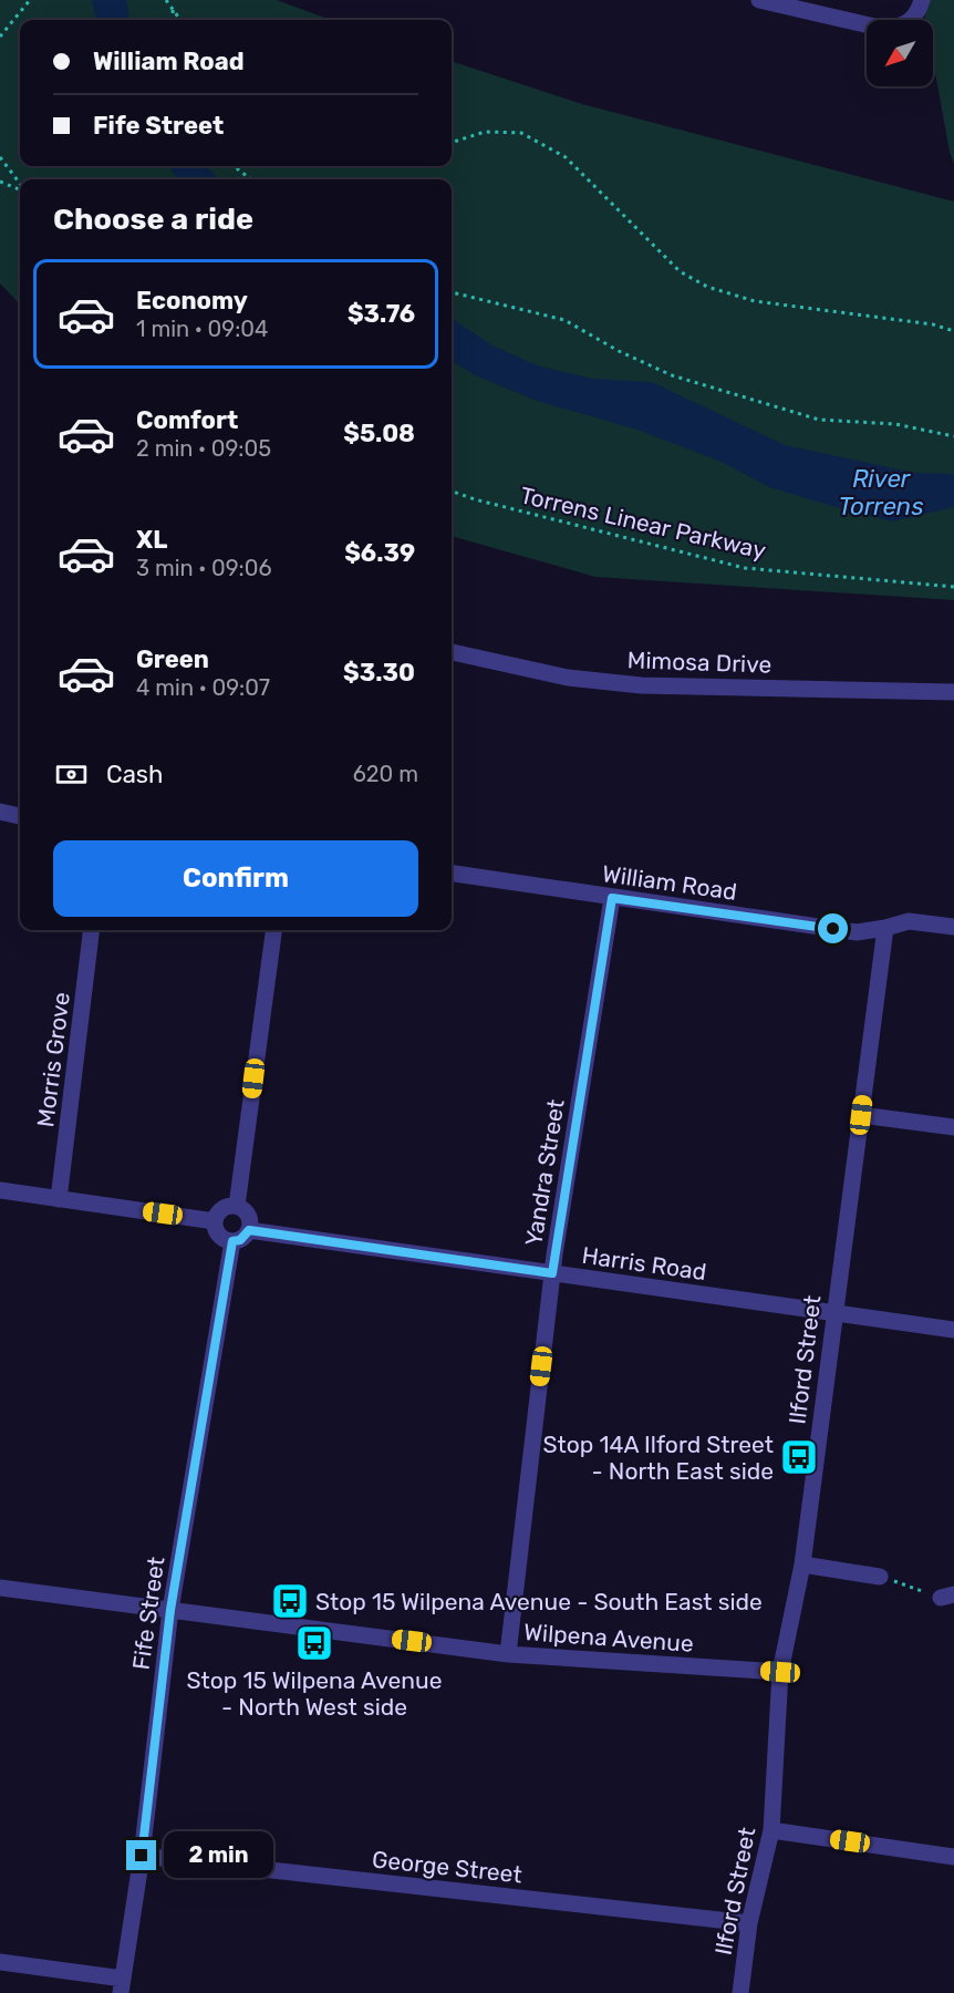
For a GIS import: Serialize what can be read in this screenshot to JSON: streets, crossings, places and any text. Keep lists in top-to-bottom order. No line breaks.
{"streets":{"street":["Mimosa Drive","William Road","Morris Grove","Yandra Street","Harris Road","Ilford Street","Fife Street","Wilpena Avenue","George Street"],"path":["Torrens Linear Parkway"]},"crossings":[["William Road","Yandra Street"],["William Road","Ilford Street"],["Yandra Street","Harris Road"],["Yandra Street","Wilpena Avenue"],["Harris Road","Ilford Street"],["Harris Road","Fife Street"],["Ilford Street","Wilpena Avenue"],["Ilford Street","George Street"],["Fife Street","Wilpena Avenue"],["Fife Street","George Street"]],"water":["River Torrens"],"places":{"bus stop":["Stop 14A Ilford Street - North East side","Stop 15 Wilpena Avenue - South East side","Stop 15 Wilpena Avenue - North West side"]},"north":"bottom left","page":{"banner":["William Road","Fife Street"],"heading":"Choose a ride","list":[{"name":"Economy","note":"1 min · 09:04","value":"$3.76"},{"name":"Comfort","note":"2 min · 09:05","value":"$5.08"},{"name":"XL","note":"3 min · 09:06","value":"$6.39"},{"name":"Green","note":"4 min · 09:07","value":"$3.30"}],"pay":["Cash","620 m"],"buttons":"Confirm","bubble":"2 min"}}
